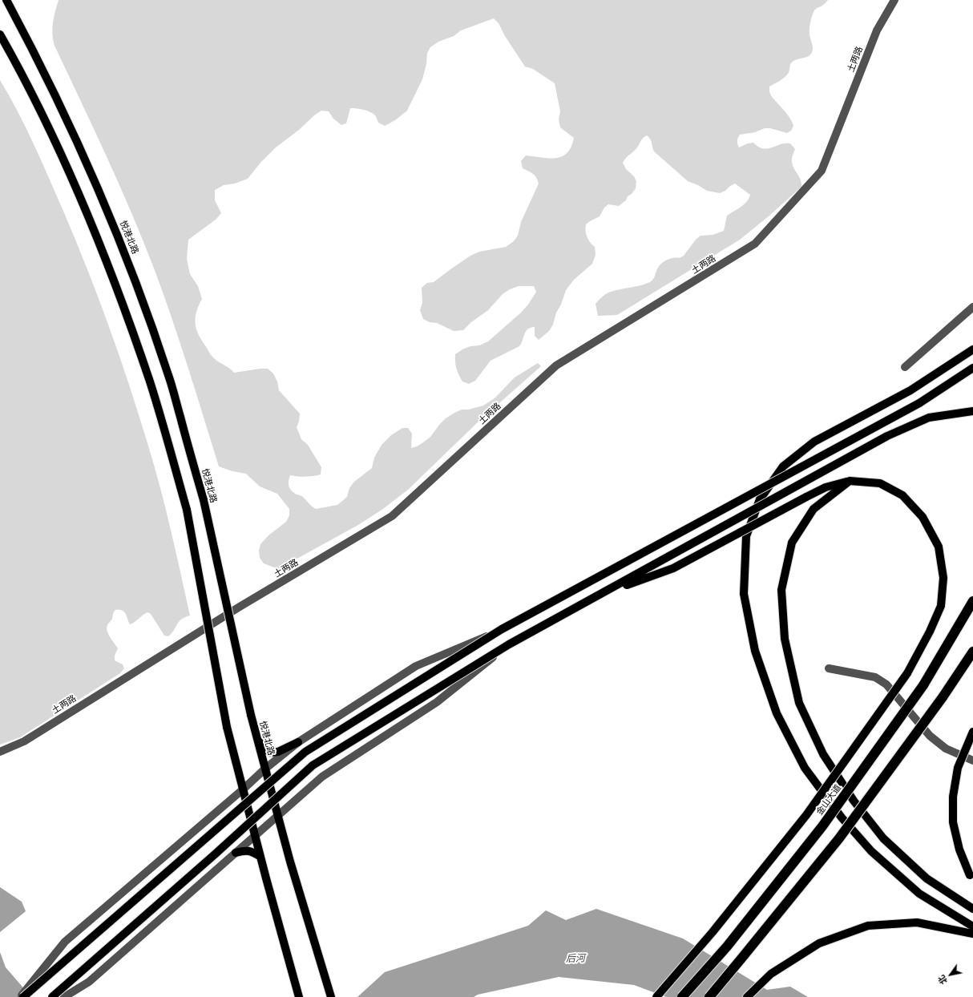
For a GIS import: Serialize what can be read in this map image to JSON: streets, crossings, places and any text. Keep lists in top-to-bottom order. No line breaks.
{"streets":{"highway":["金山大道"],"main road":["悦港北路"],"street":["土两路"]},"water":["后河"],"north":"bottom left"}
